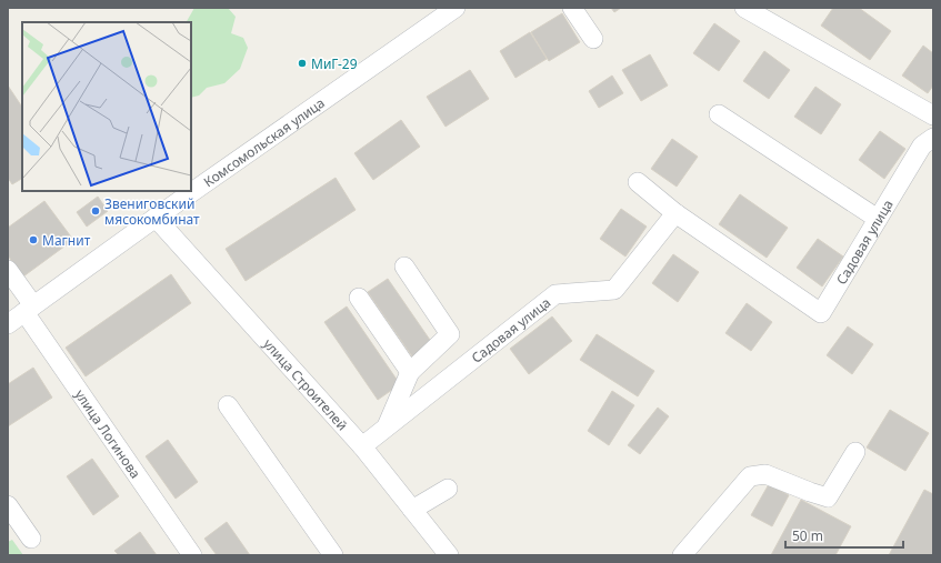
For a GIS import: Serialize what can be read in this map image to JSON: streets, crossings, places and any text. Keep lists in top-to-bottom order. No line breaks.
{"streets":{"street":["Комсомольская улица","Садовая улица","улица Строителей","улица Логинова"]},"crossings":[["Комсомольская улица","улица Строителей"],["Комсомольская улица","улица Логинова"],["Садовая улица","улица Строителей"]],"places":["МиГ-29","Звениговский мясокомбинат","Магнит"],"scale_bar":"50 m"}
